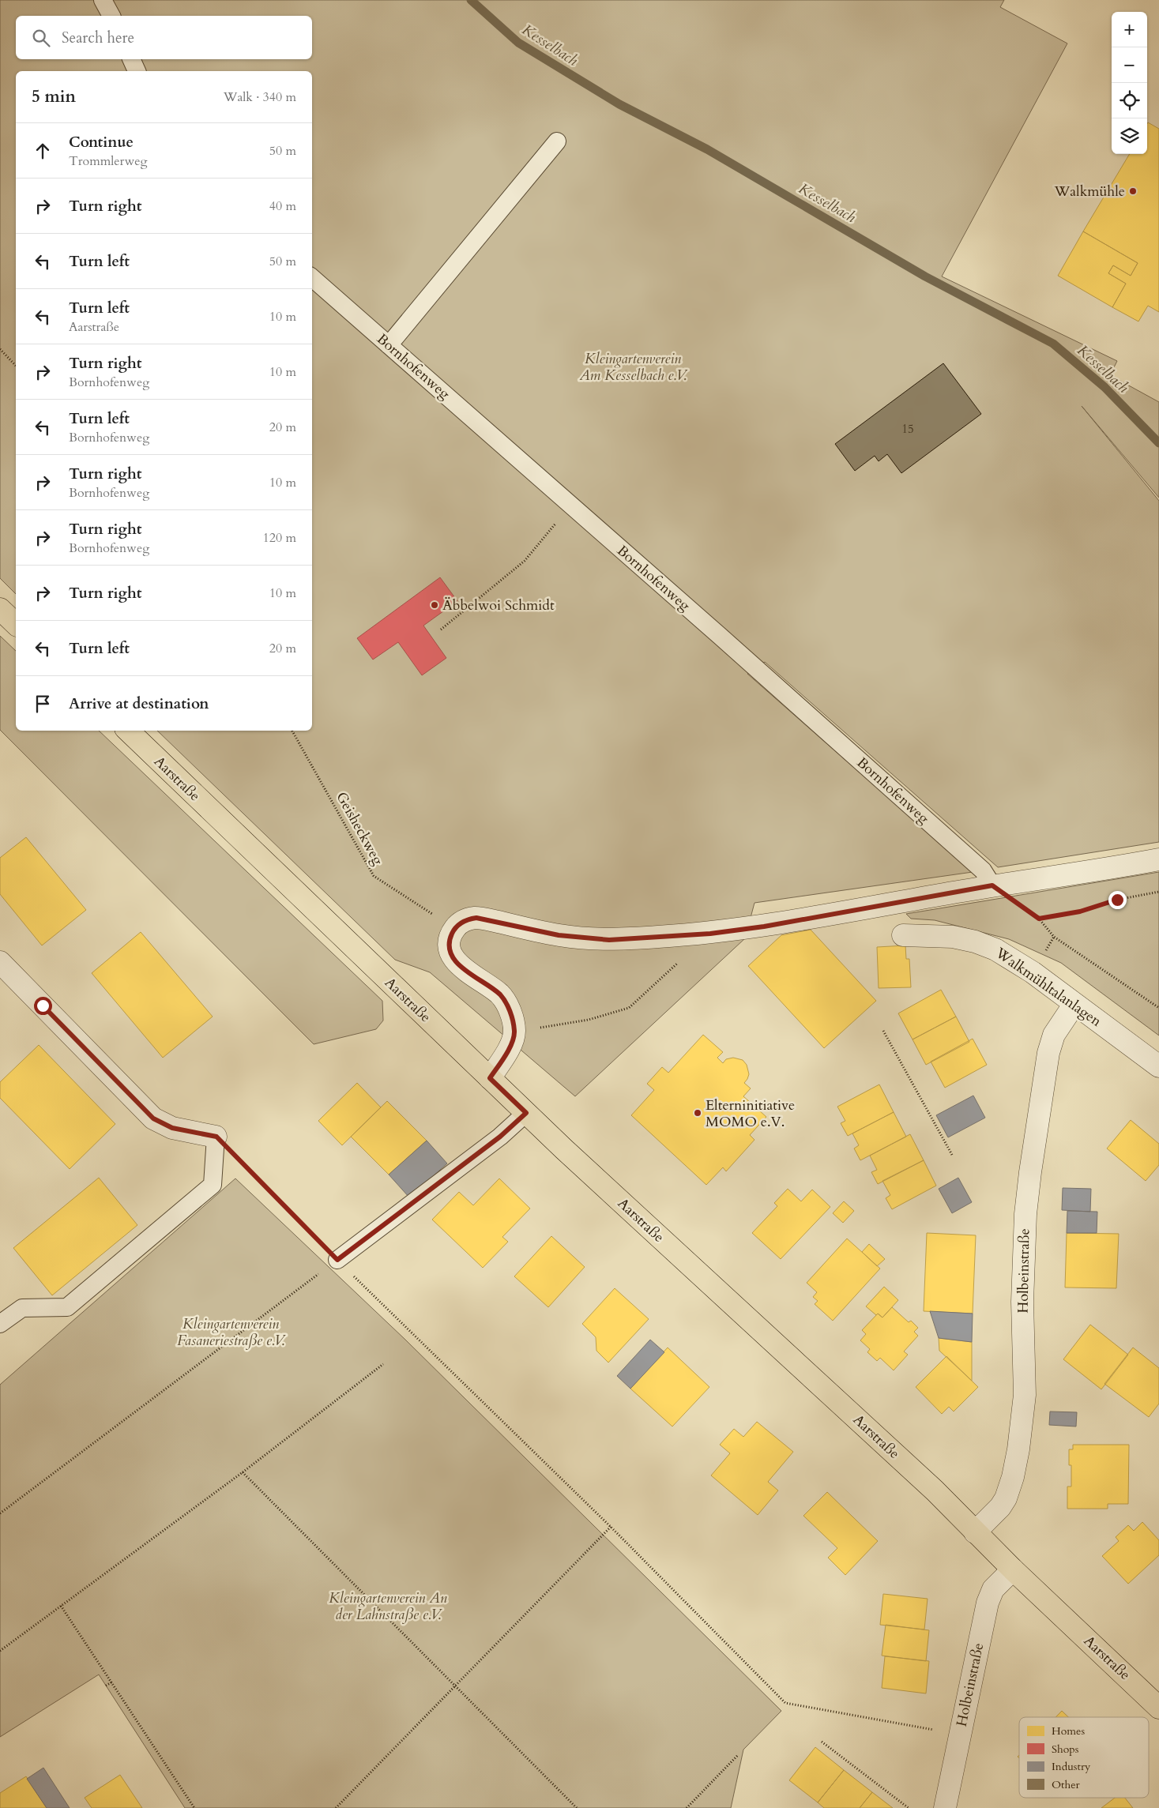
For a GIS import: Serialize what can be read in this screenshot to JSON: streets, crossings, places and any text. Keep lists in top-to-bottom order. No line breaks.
{"streets":{"main road":["Aarstraße"],"street":["Walkmühltalanlagen","Holbeinstraße"],"lane":["Bornhofenweg"],"path":["Geisheckweg"]},"crossings":[["Aarstraße","Holbeinstraße"],["Walkmühltalanlagen","Holbeinstraße"]],"water":["Kesselbach"],"parks":["Kleingartenverein Am Kesselbach e.V.","Kleingartenverein Fasaneriestraße e.V.","Kleingartenverein An der Lahnstraße e.V."],"places":["Walkmühle","Äbbelwoi Schmidt","Elterninitiative MOMO e.V."],"house_numbers":["15"],"legend":["Homes","Shops","Industry","Other"],"page":{"map_buttons":["+","−"],"search":"Search here","heading":["5 min","Walk · 340 m"],"list":[["Continue","Trommlerweg","50 m"],["Turn right","40 m"],["Turn left","50 m"],["Turn left","Aarstraße","10 m"],["Turn right","Bornhofenweg","10 m"],["Turn left","Bornhofenweg","20 m"],["Turn right","Bornhofenweg","10 m"],["Turn right","Bornhofenweg","120 m"],["Turn right","10 m"],["Turn left","20 m"],"Arrive at destination"]}}
